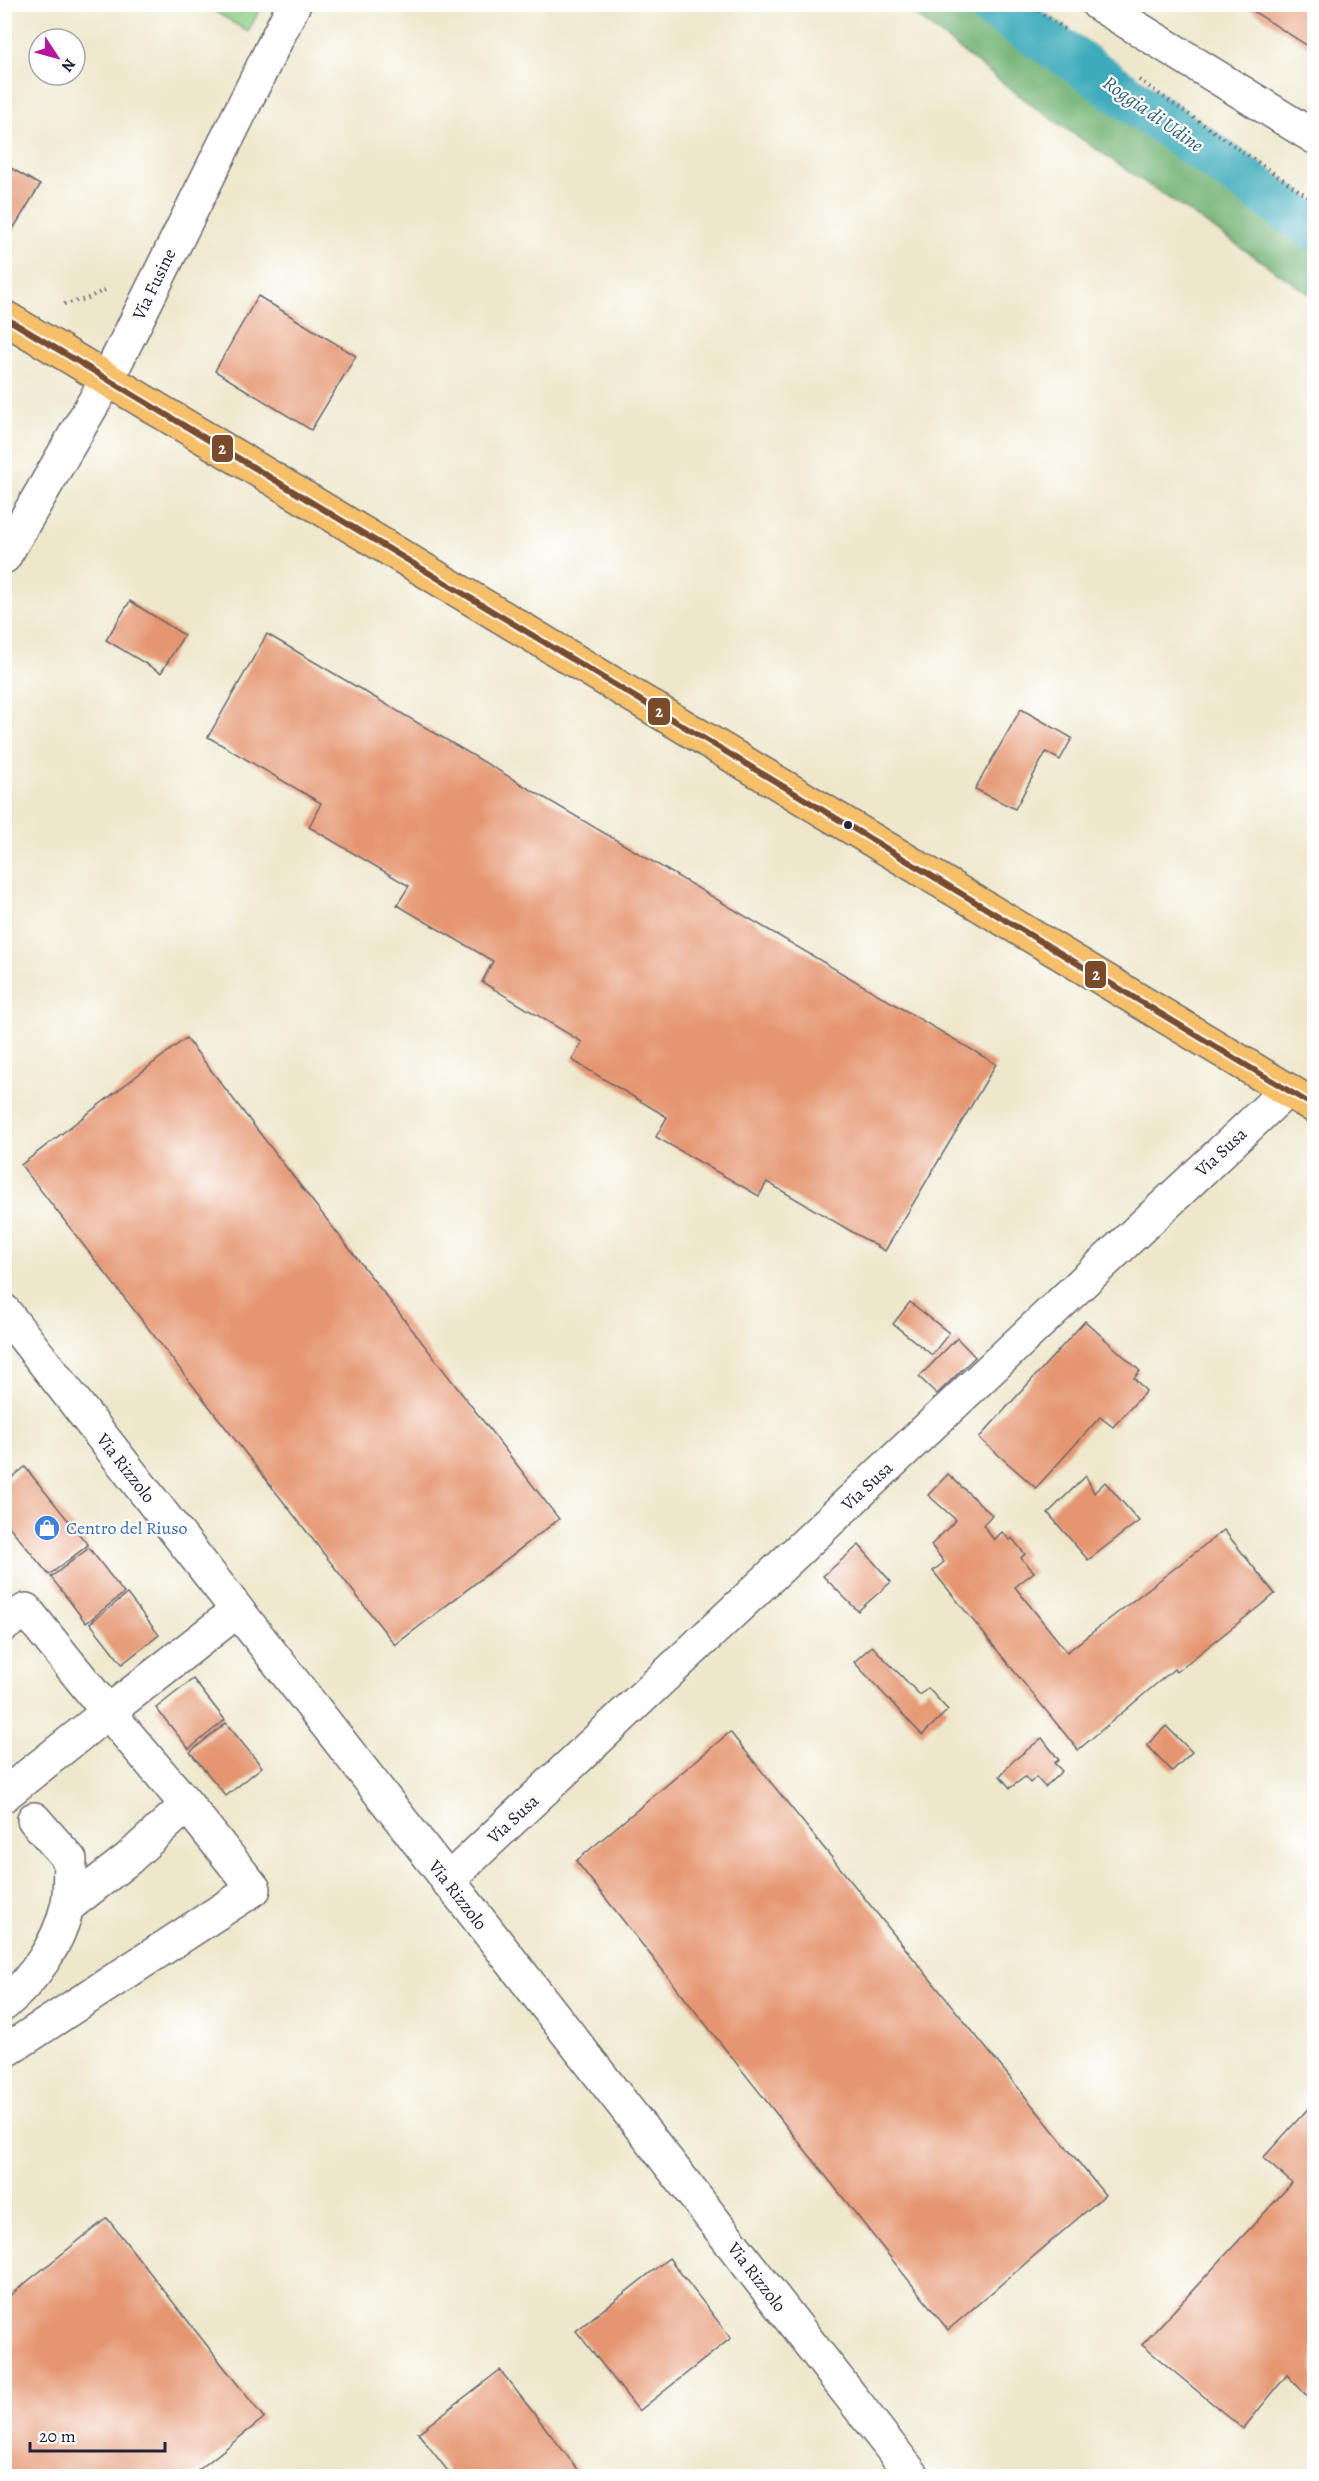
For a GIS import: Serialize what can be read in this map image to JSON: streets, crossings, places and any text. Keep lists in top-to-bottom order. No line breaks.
{"streets":{"street":["Via Fusine","Via Susa","Via Rizzolo"]},"crossings":[["Via Susa","Via Rizzolo"]],"water":["Roggia di Udine"],"places":{"shop":["Centro del Riuso"]},"lines":["transit line 2"],"scale_bar":"20 m","north":"bottom right"}
